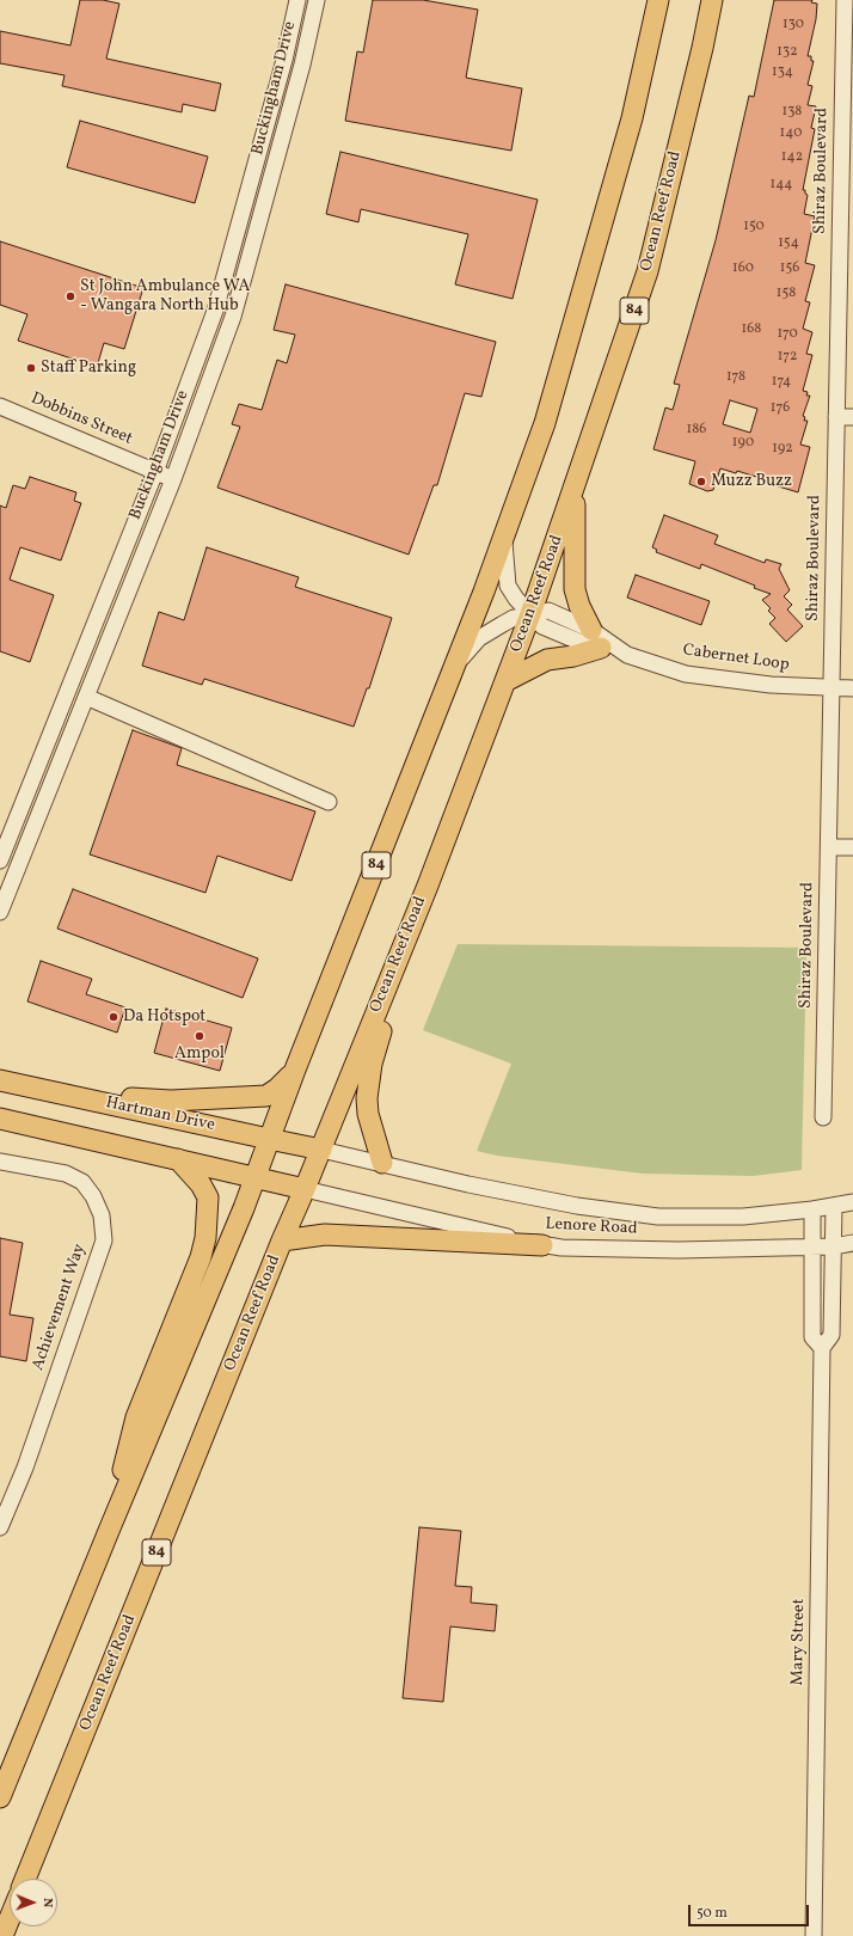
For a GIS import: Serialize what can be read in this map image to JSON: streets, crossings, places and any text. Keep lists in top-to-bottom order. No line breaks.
{"streets":{"main road":["Ocean Reef Road","84","Hartman Drive"],"street":["Buckingham Drive","Shiraz Boulevard","Dobbins Street","Cabernet Loop","Lenore Road","Achievement Way","Mary Street"]},"crossings":[["Buckingham Drive","Dobbins Street"],["Shiraz Boulevard","Cabernet Loop"],["Ocean Reef Road","Cabernet Loop"],["Ocean Reef Road","Hartman Drive"],["Ocean Reef Road","Lenore Road"],["84","Cabernet Loop"],["84","Hartman Drive"],["Hartman Drive","Lenore Road"],["Lenore Road","Mary Street"]],"places":["St John Ambulance WA - Wangara North Hub","Staff Parking","Muzz Buzz","Da Hotspot","Ampol"],"house_numbers":["130","132","134","138","140","142","144","150","154","160","156","158","168","170","172","178","174","176","186","190","192"],"scale_bar":"50 m","north":"right"}
